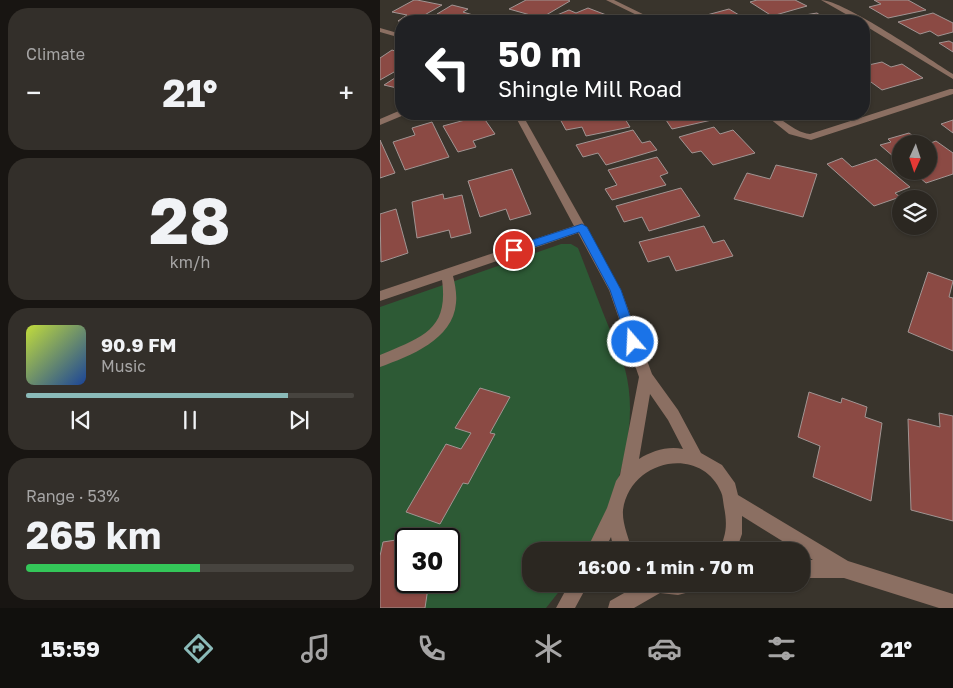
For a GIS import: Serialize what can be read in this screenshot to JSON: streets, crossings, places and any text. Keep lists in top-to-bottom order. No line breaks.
{"north":"bottom","page":{"tile":["Climate",["28","km/h"],["Range · 53%","265 km"]],"turn":["50 m","Shingle Mill Road"],"heat":["−","21°","+"],"song":["90.9 FM","Music"],"limit":"30","trip":"16:00 · 1 min · 70 m","tabs":["15:59","21°"]}}
